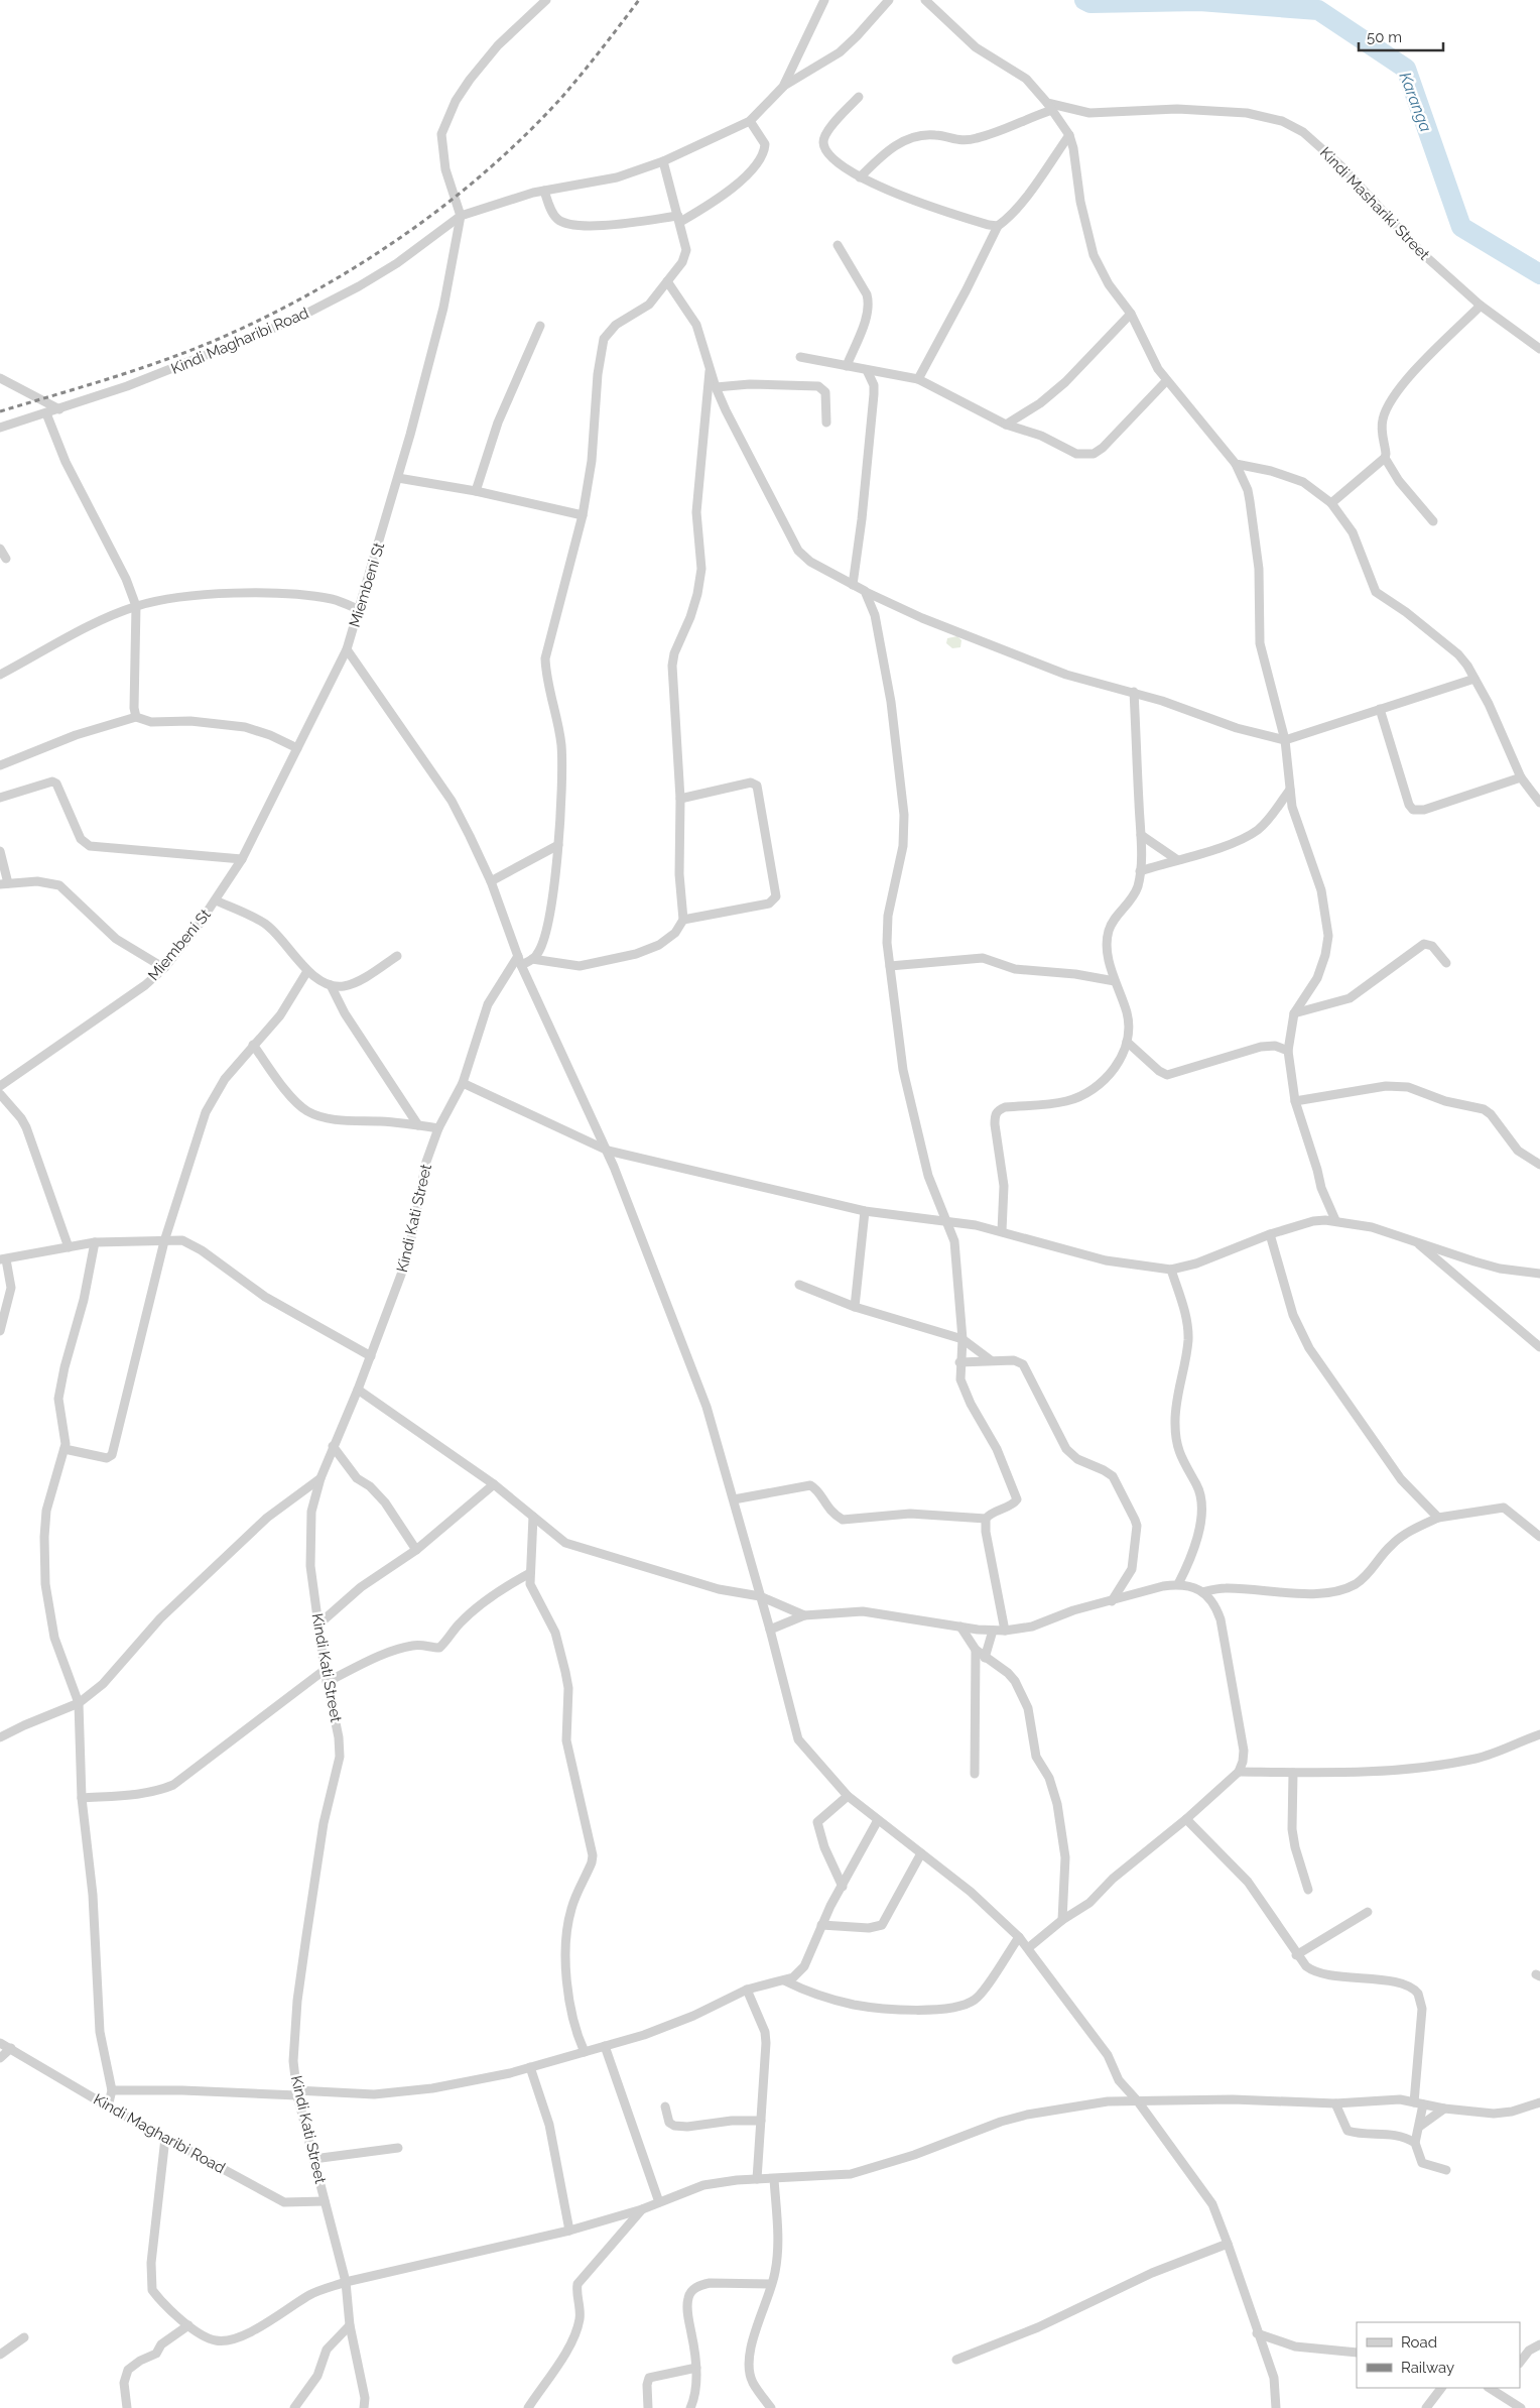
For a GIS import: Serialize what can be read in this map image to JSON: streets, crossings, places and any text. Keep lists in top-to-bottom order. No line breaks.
{"streets":{"street":["Kindi Mashariki Street","Kindi Magharibi Road","Miembeni St","Kindi Kati Street"]},"crossings":[["Kindi Magharibi Road","Miembeni St"],["Kindi Magharibi Road","Kindi Kati Street"]],"water":["Karanga"],"legend":["Road","Railway"],"scale_bar":"50 m"}
